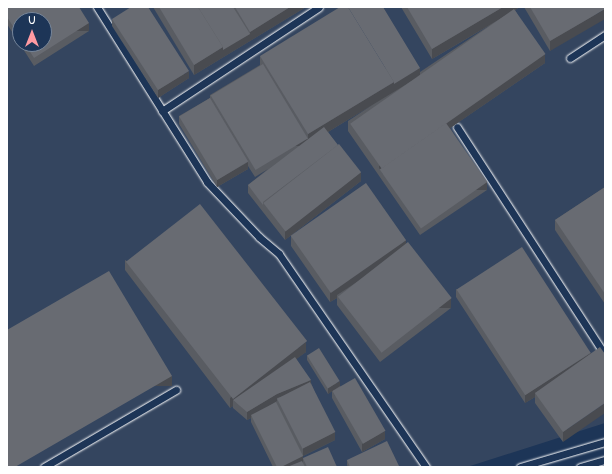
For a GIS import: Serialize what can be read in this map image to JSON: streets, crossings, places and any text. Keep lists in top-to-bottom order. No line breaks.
{"north":"top"}
